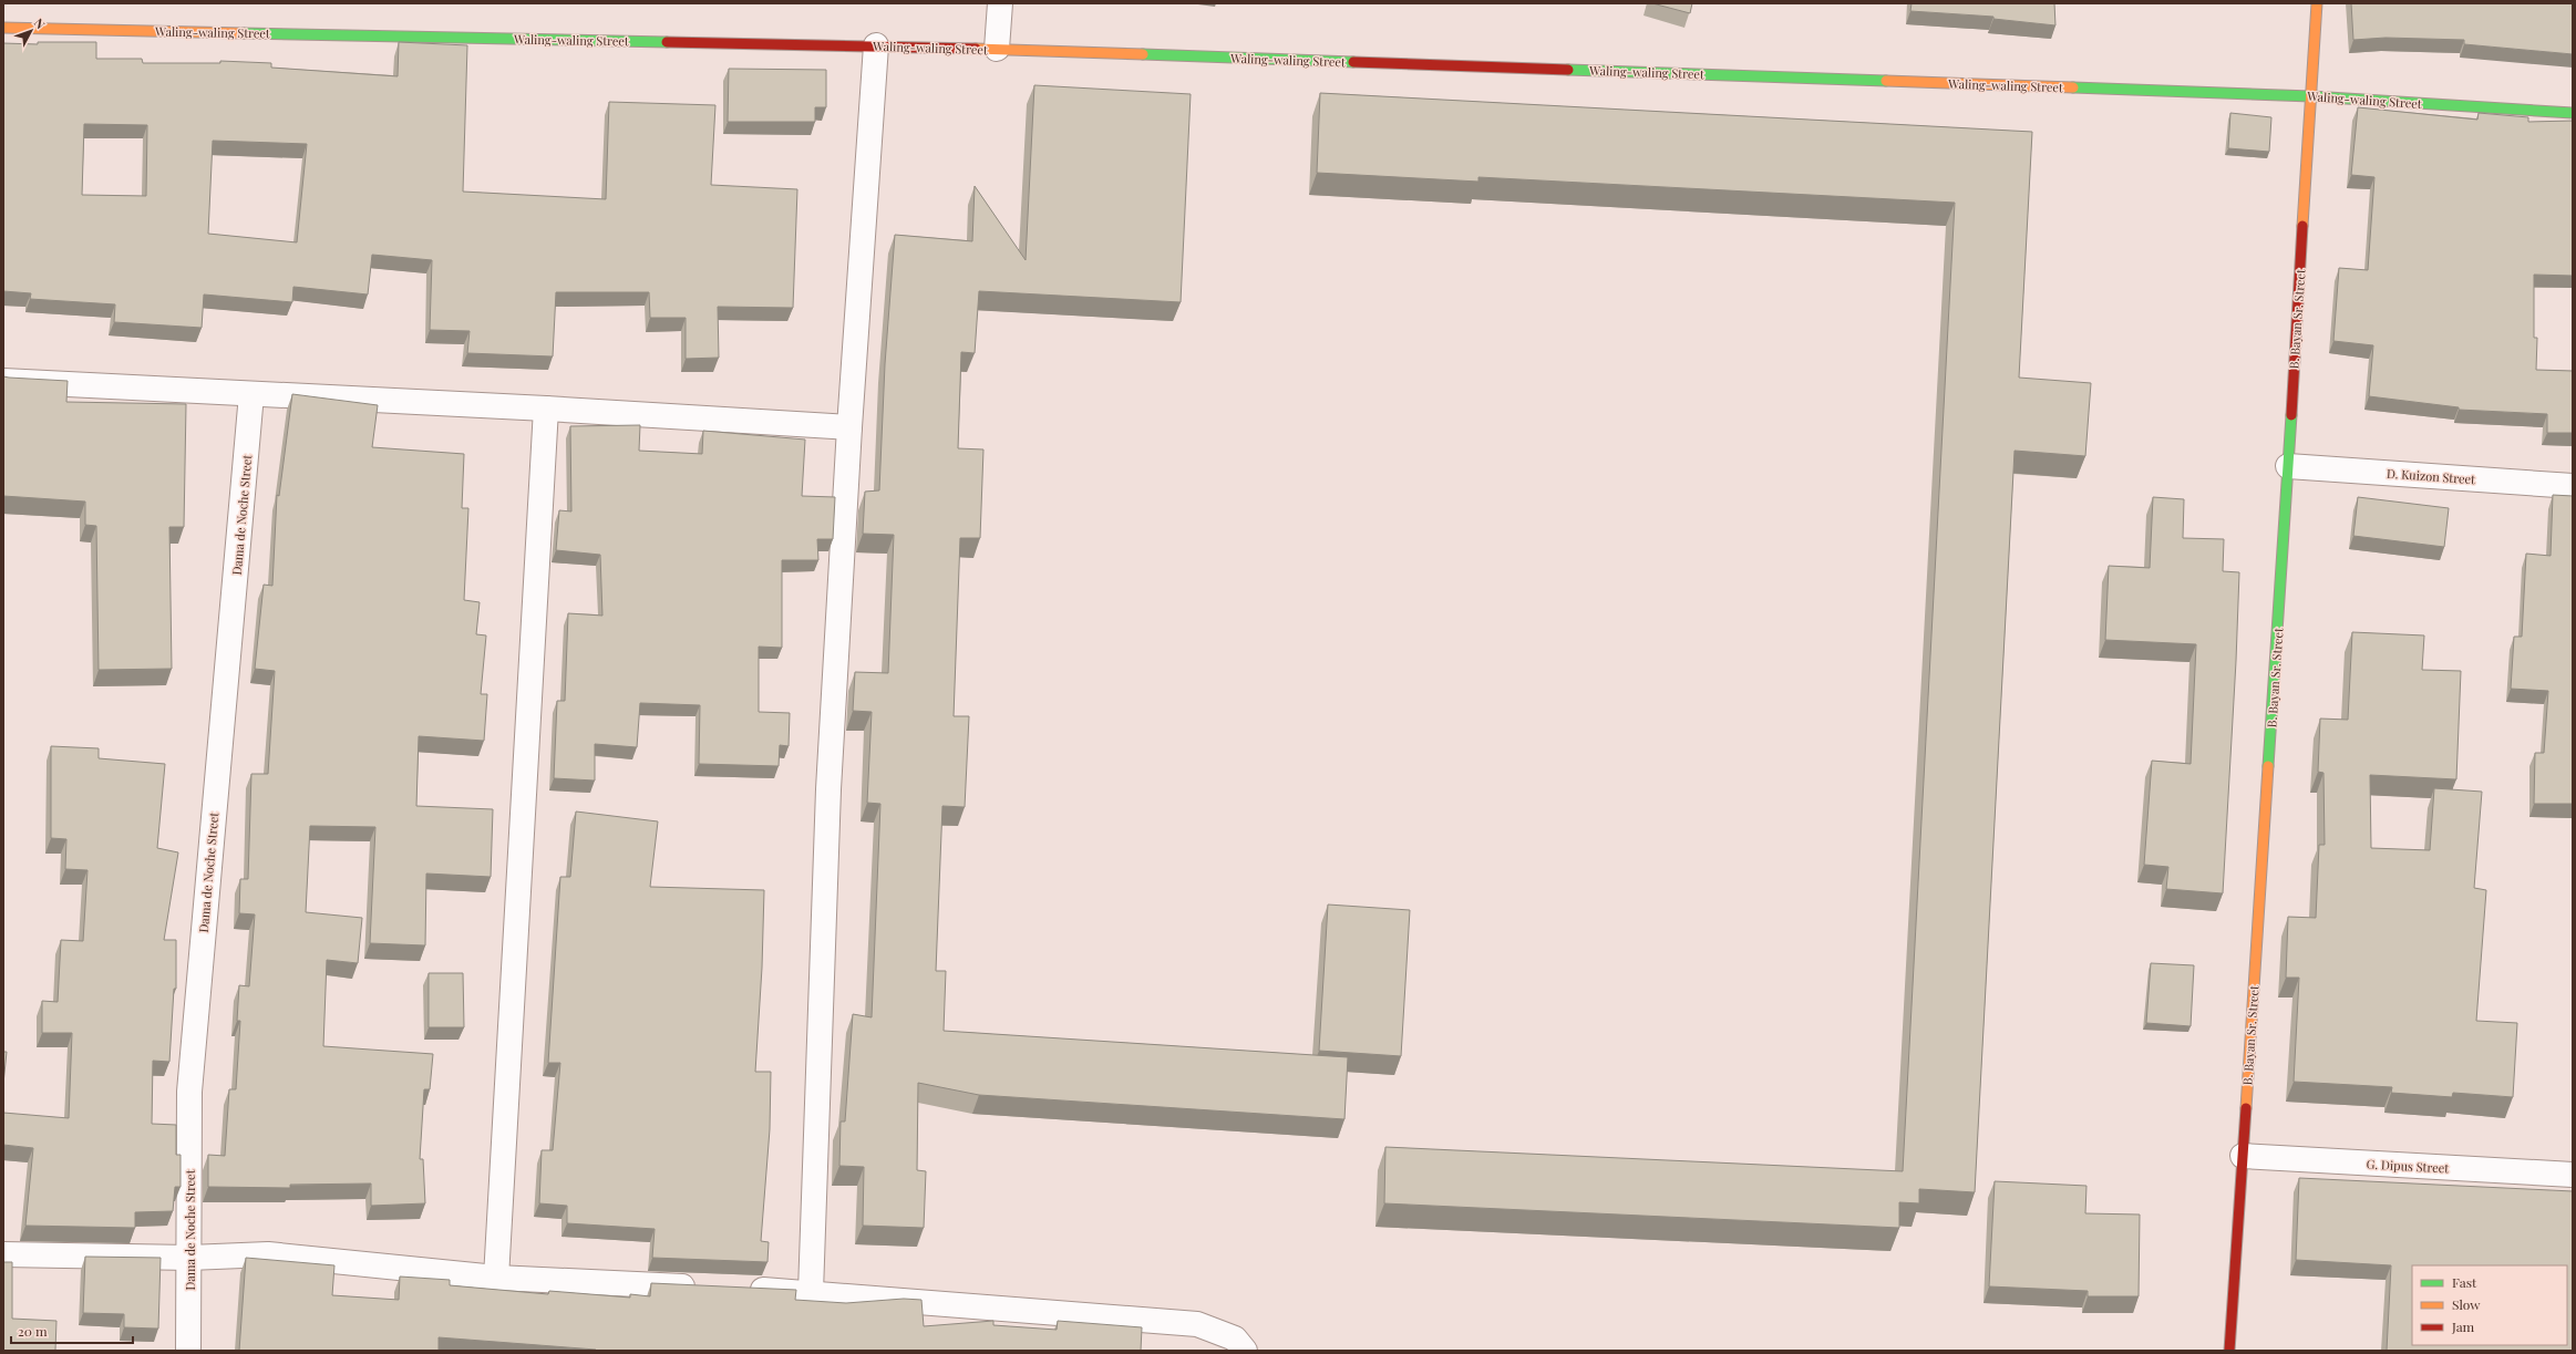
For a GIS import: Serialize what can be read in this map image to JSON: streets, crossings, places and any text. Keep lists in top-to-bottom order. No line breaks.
{"streets":{"street":["Waling-waling Street","B. Bayan Sr. Street","D. Kuizon Street","Dama de Noche Street","G. Dipus Street"]},"crossings":[["Waling-waling Street","B. Bayan Sr. Street"],["B. Bayan Sr. Street","D. Kuizon Street"],["B. Bayan Sr. Street","G. Dipus Street"]],"legend":["Fast","Slow","Jam"],"scale_bar":"20 m","north":"top right"}
